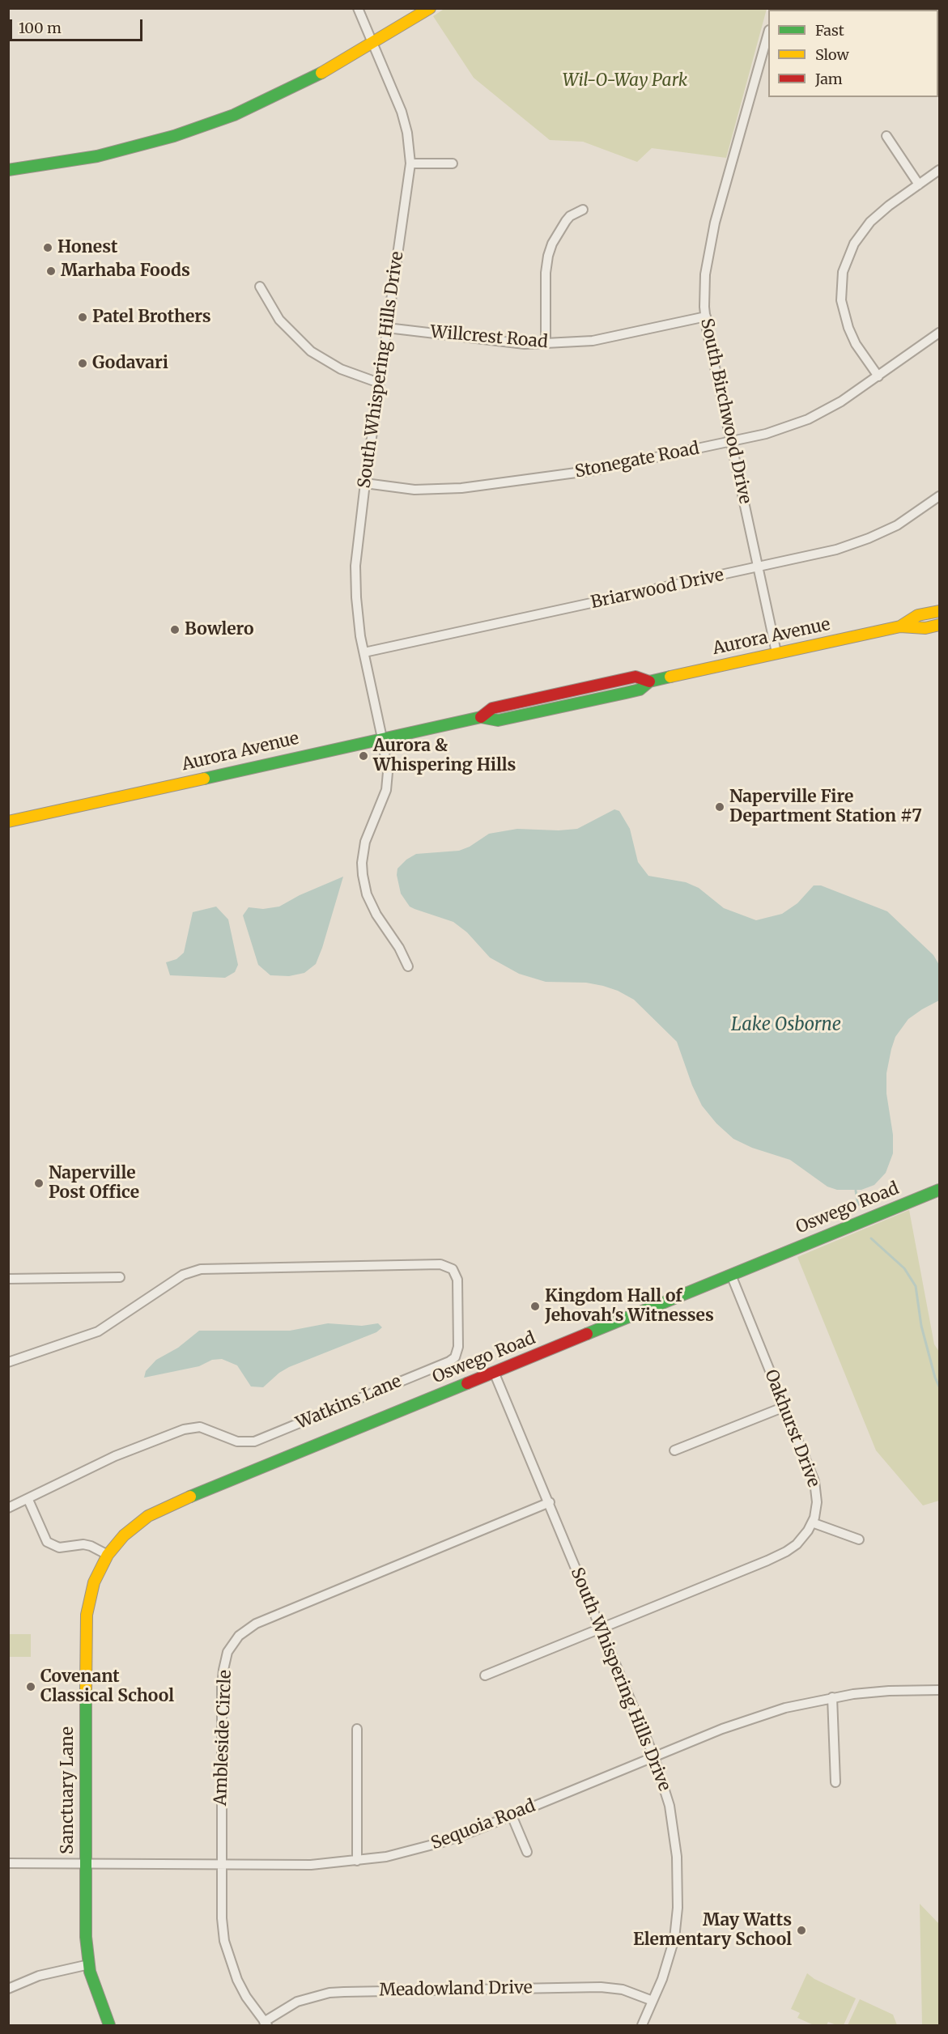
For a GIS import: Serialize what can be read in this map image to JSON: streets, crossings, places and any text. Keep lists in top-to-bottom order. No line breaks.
{"streets":{"street":["Willcrest Road","South Whispering Hills Drive","South Birchwood Drive","Stonegate Road","Briarwood Drive","Aurora Avenue","Oswego Road","Watkins Lane","Oakhurst Drive","Ambleside Circle","Sanctuary Lane","Sequoia Road","Meadowland Drive"]},"crossings":[["Willcrest Road","South Whispering Hills Drive"],["Willcrest Road","South Birchwood Drive"],["South Whispering Hills Drive","Stonegate Road"],["South Whispering Hills Drive","Briarwood Drive"],["South Whispering Hills Drive","Aurora Avenue"],["South Whispering Hills Drive","Oswego Road"],["South Whispering Hills Drive","Oakhurst Drive"],["South Whispering Hills Drive","Ambleside Circle"],["South Whispering Hills Drive","Sequoia Road"],["South Whispering Hills Drive","Meadowland Drive"],["South Birchwood Drive","Stonegate Road"],["South Birchwood Drive","Briarwood Drive"],["South Birchwood Drive","Aurora Avenue"],["Oswego Road","Oakhurst Drive"],["Oswego Road","Sanctuary Lane"],["Ambleside Circle","Sequoia Road"],["Ambleside Circle","Meadowland Drive"],["Sanctuary Lane","Sequoia Road"]],"water":["Lake Osborne"],"parks":["Wil-O-Way Park"],"places":["Honest","Marhaba Foods","Patel Brothers","Godavari","Bowlero","Aurora & Whispering Hills","Naperville Fire Department Station #7","Naperville Post Office","Kingdom Hall of Jehovah's Witnesses","Covenant Classical School","May Watts Elementary School"],"legend":["Fast","Slow","Jam"],"scale_bar":"100 m"}
